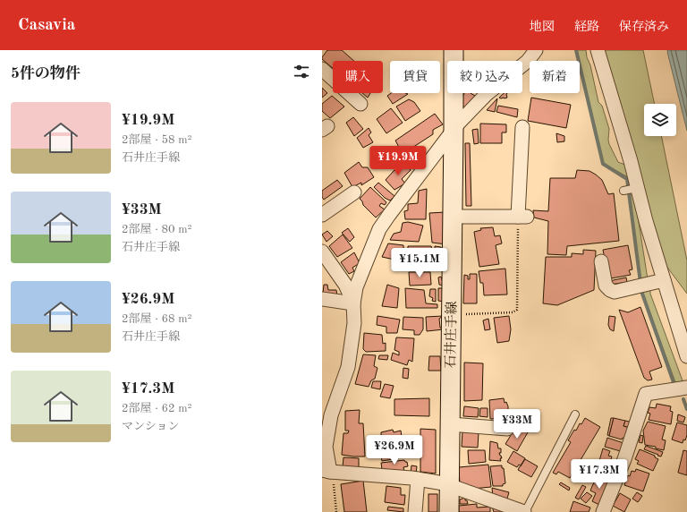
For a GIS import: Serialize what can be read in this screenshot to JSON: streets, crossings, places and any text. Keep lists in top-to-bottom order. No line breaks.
{"streets":{"street":["石井庄手線"]},"page":{"header":"Casavia","nav":["地図","経路","保存済み"],"heading":"5件の物件","chip":["購入","賃貸","絞り込み","新着"],"list":[{"name":"¥19.9M","note":"2部屋 · 58 m² · 石井庄手線"},{"name":"¥33M","note":"2部屋 · 80 m² · 石井庄手線"},{"name":"¥26.9M","note":"2部屋 · 68 m² · 石井庄手線"},{"name":"¥17.3M","note":"2部屋 · 62 m² · マンション"}],"price":["¥19.9M","¥15.1M","¥33M","¥26.9M","¥17.3M"]}}
